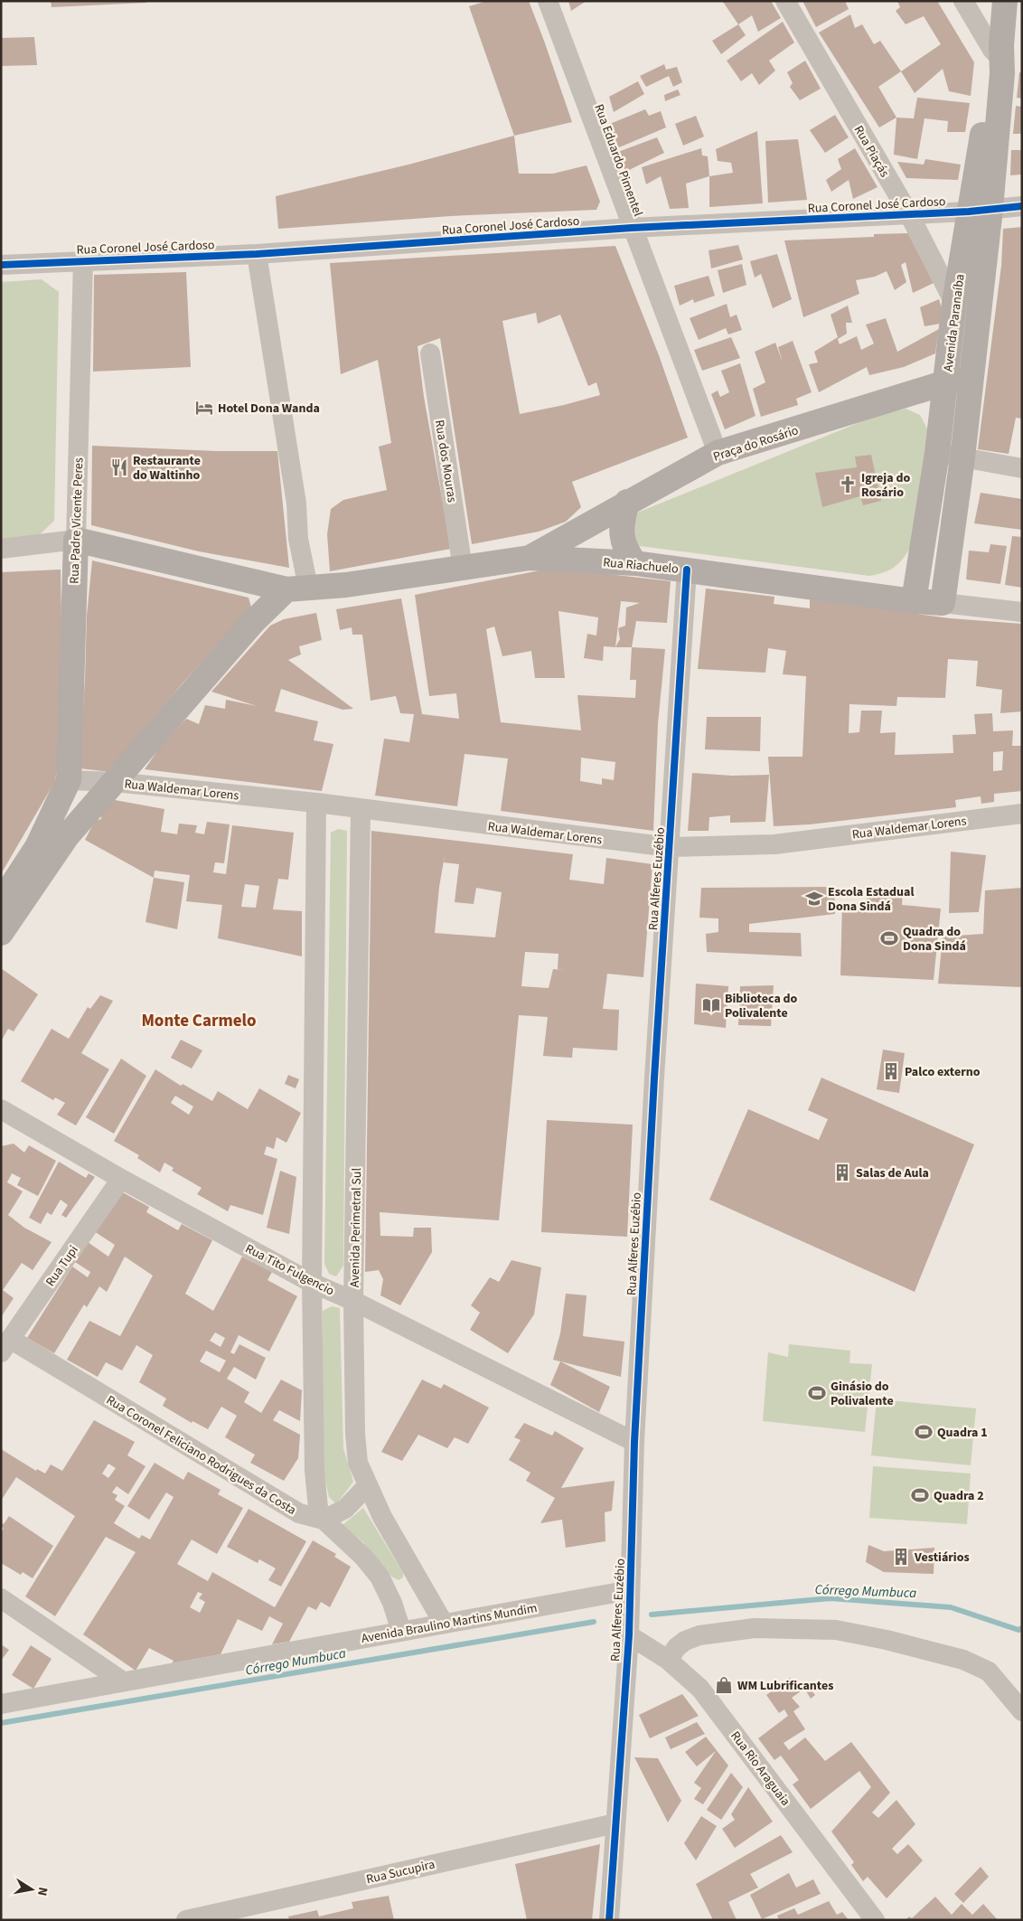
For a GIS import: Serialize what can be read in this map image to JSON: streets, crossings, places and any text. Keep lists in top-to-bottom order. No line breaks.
{"streets":{"main road":["Avenida Paranaíba","Praça do Rosário","Rua Padre Vicente Peres","Rua Riachuelo"],"street":["Rua Piaçás","Rua Eduardo Pimentel","Rua Coronel José Cardoso","Rua dos Mouras","Rua Waldemar Lorens","Rua Alferes Euzébio","Avenida Perimetral Sul","Rua Tupi","Rua Tito Fulgencio","Rua Coronel Feliciano Rodrigues da Costa","Avenida Braulino Martins Mundim","Rua Rio Araguaia","Rua Sucupira"]},"crossings":[["Rua Piaçás","Rua Coronel José Cardoso"],["Rua Piaçás","Avenida Paranaíba"],["Rua Eduardo Pimentel","Rua Coronel José Cardoso"],["Rua Eduardo Pimentel","Praça do Rosário"],["Rua Coronel José Cardoso","Avenida Paranaíba"],["Rua Coronel José Cardoso","Rua Padre Vicente Peres"],["Avenida Paranaíba","Praça do Rosário"],["Avenida Paranaíba","Rua Riachuelo"],["Praça do Rosário","Rua Riachuelo"],["Rua dos Mouras","Rua Riachuelo"],["Rua Padre Vicente Peres","Rua Riachuelo"],["Rua Padre Vicente Peres","Rua Waldemar Lorens"],["Rua Riachuelo","Rua Alferes Euzébio"],["Rua Waldemar Lorens","Rua Alferes Euzébio"],["Rua Waldemar Lorens","Avenida Perimetral Sul"],["Rua Alferes Euzébio","Rua Tito Fulgencio"],["Rua Alferes Euzébio","Avenida Braulino Martins Mundim"],["Rua Alferes Euzébio","Rua Rio Araguaia"],["Rua Alferes Euzébio","Rua Sucupira"],["Avenida Perimetral Sul","Rua Tito Fulgencio"],["Avenida Perimetral Sul","Avenida Braulino Martins Mundim"],["Rua Tupi","Rua Tito Fulgencio"],["Rua Tupi","Rua Coronel Feliciano Rodrigues da Costa"],["Rua Coronel Feliciano Rodrigues da Costa","Avenida Braulino Martins Mundim"]],"districts":["Monte Carmelo"],"water":["Córrego Mumbuca"],"places":{"hotel":["Hotel Dona Wanda"],"restaurant":["Restaurante do Waltinho"],"church":["Igreja do Rosário"],"school or university":["Escola Estadual Dona Sindá"],"sports":["Quadra do Dona Sindá","Ginásio do Polivalente","Quadra 1","Quadra 2"],"library":["Biblioteca do Polivalente"],"building":["Palco externo","Salas de Aula","Vestiários"],"shop":["WM Lubrificantes"]},"north":"right"}
